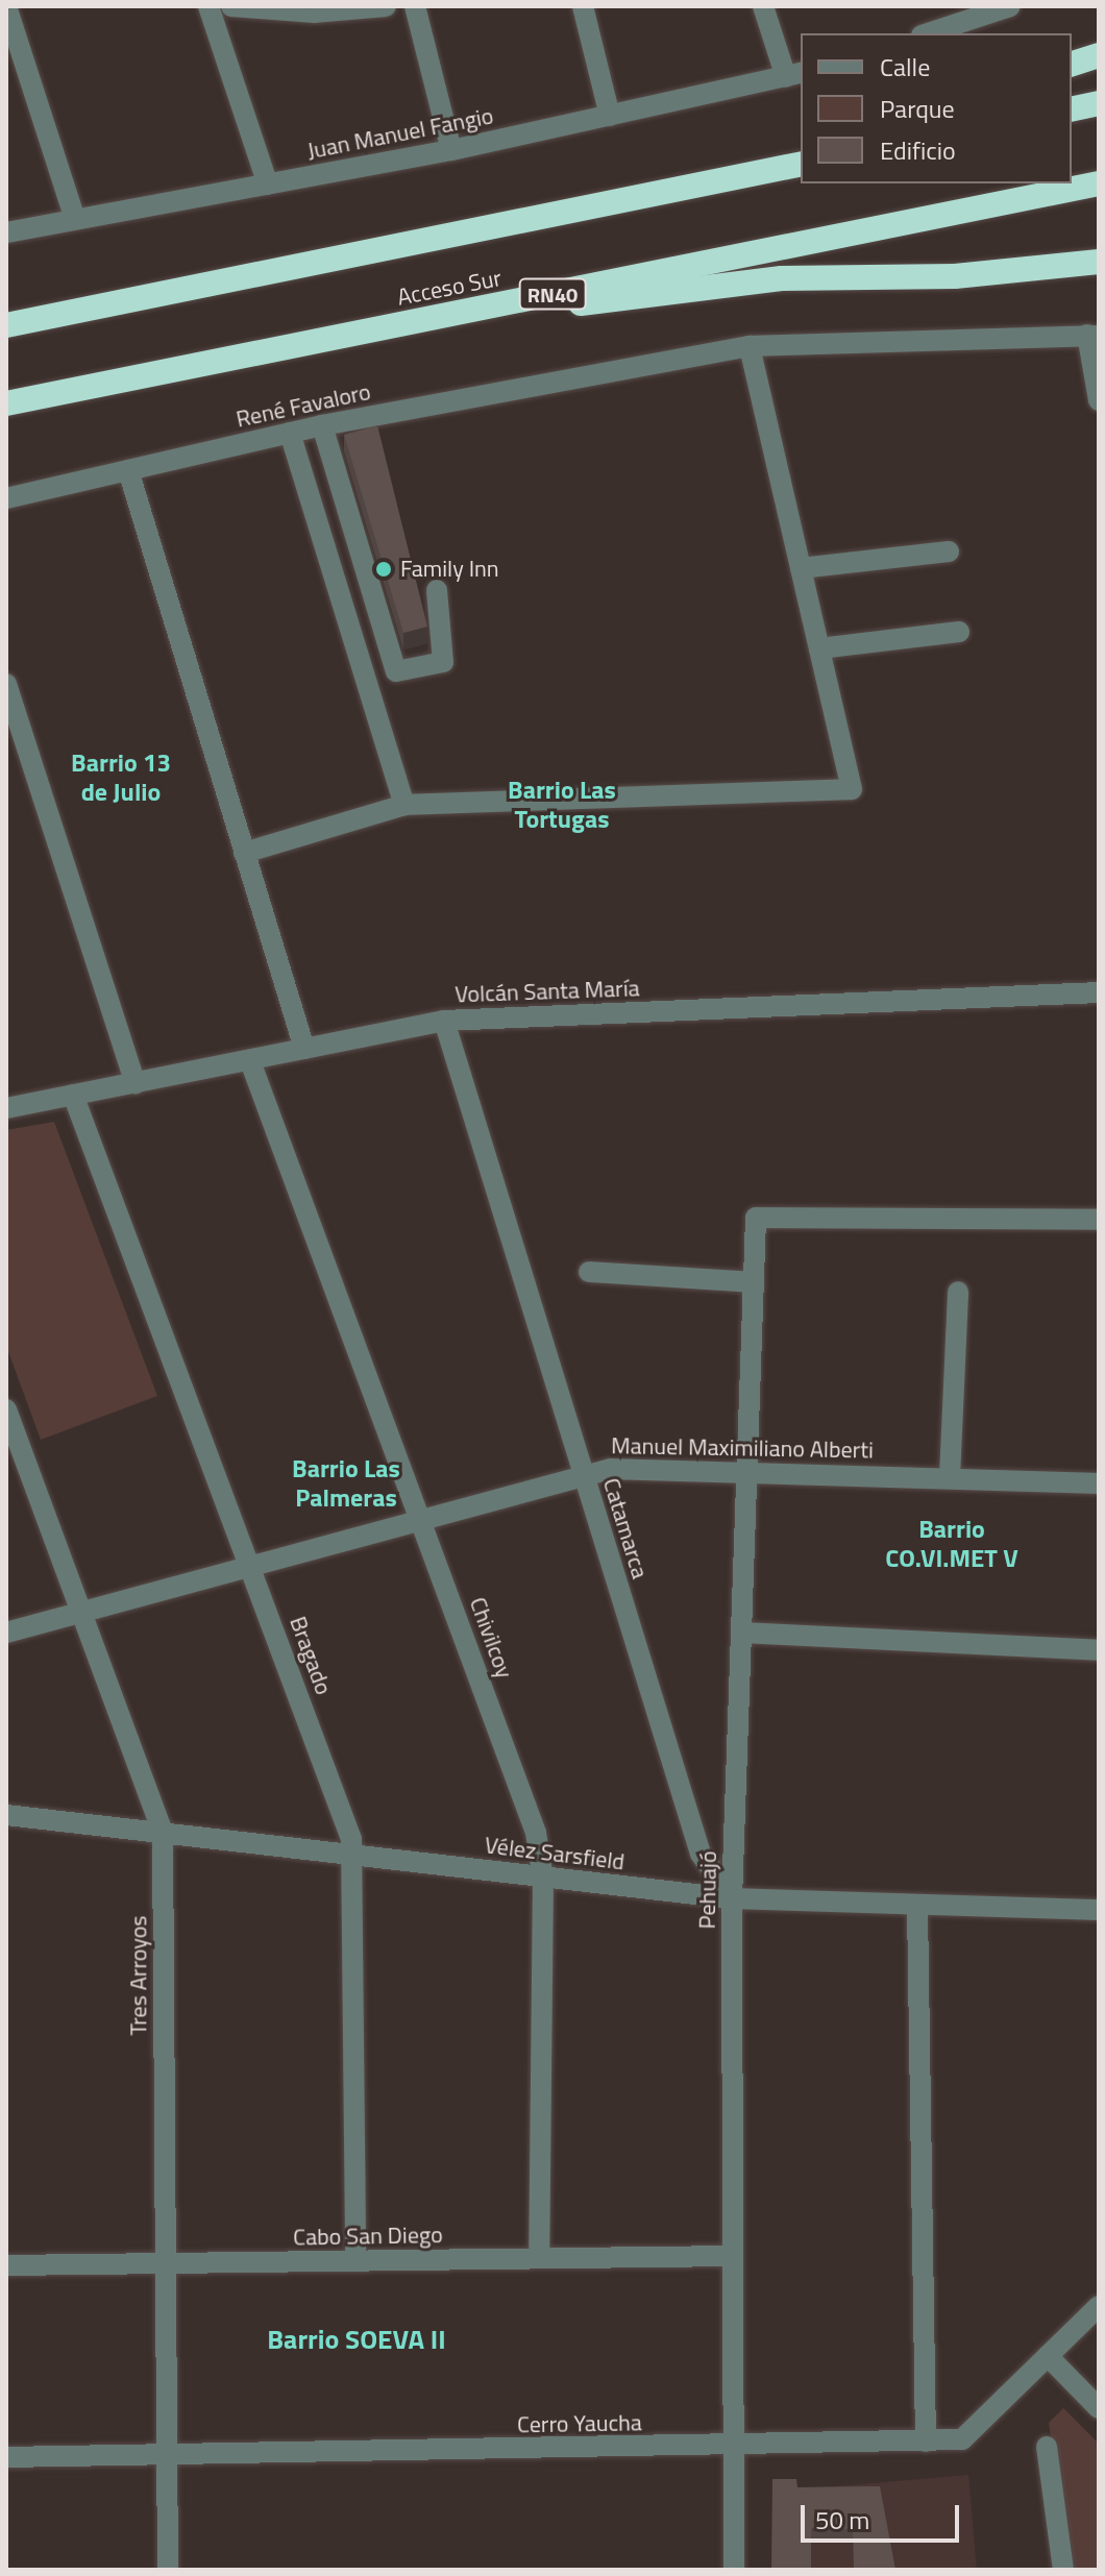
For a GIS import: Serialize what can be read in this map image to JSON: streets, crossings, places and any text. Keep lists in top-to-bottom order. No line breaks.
{"streets":{"highway":["Acceso Sur","RN40"],"street":["Juan Manuel Fangio","René Favaloro","Volcán Santa María","Manuel Maximiliano Alberti","Catamarca","Chivilcoy","Bragado","Vélez Sarsfield","Pehuajó","Tres Arroyos","Cabo San Diego","Cerro Yaucha"]},"crossings":[["Volcán Santa María","Catamarca"],["Volcán Santa María","Chivilcoy"],["Volcán Santa María","Bragado"],["Manuel Maximiliano Alberti","Catamarca"],["Manuel Maximiliano Alberti","Chivilcoy"],["Manuel Maximiliano Alberti","Bragado"],["Manuel Maximiliano Alberti","Pehuajó"],["Manuel Maximiliano Alberti","Tres Arroyos"],["Catamarca","Vélez Sarsfield"],["Catamarca","Pehuajó"],["Chivilcoy","Vélez Sarsfield"],["Chivilcoy","Cabo San Diego"],["Bragado","Vélez Sarsfield"],["Bragado","Cabo San Diego"],["Vélez Sarsfield","Pehuajó"],["Vélez Sarsfield","Tres Arroyos"],["Pehuajó","Cabo San Diego"],["Pehuajó","Cerro Yaucha"],["Tres Arroyos","Cabo San Diego"],["Tres Arroyos","Cerro Yaucha"]],"districts":["Barrio 13 de Julio","Barrio Las Tortugas","Barrio Las Palmeras","Barrio CO.VI.MET V","Barrio SOEVA II"],"places":["Family Inn"],"legend":["Calle","Parque","Edificio"],"scale_bar":"50 m"}
